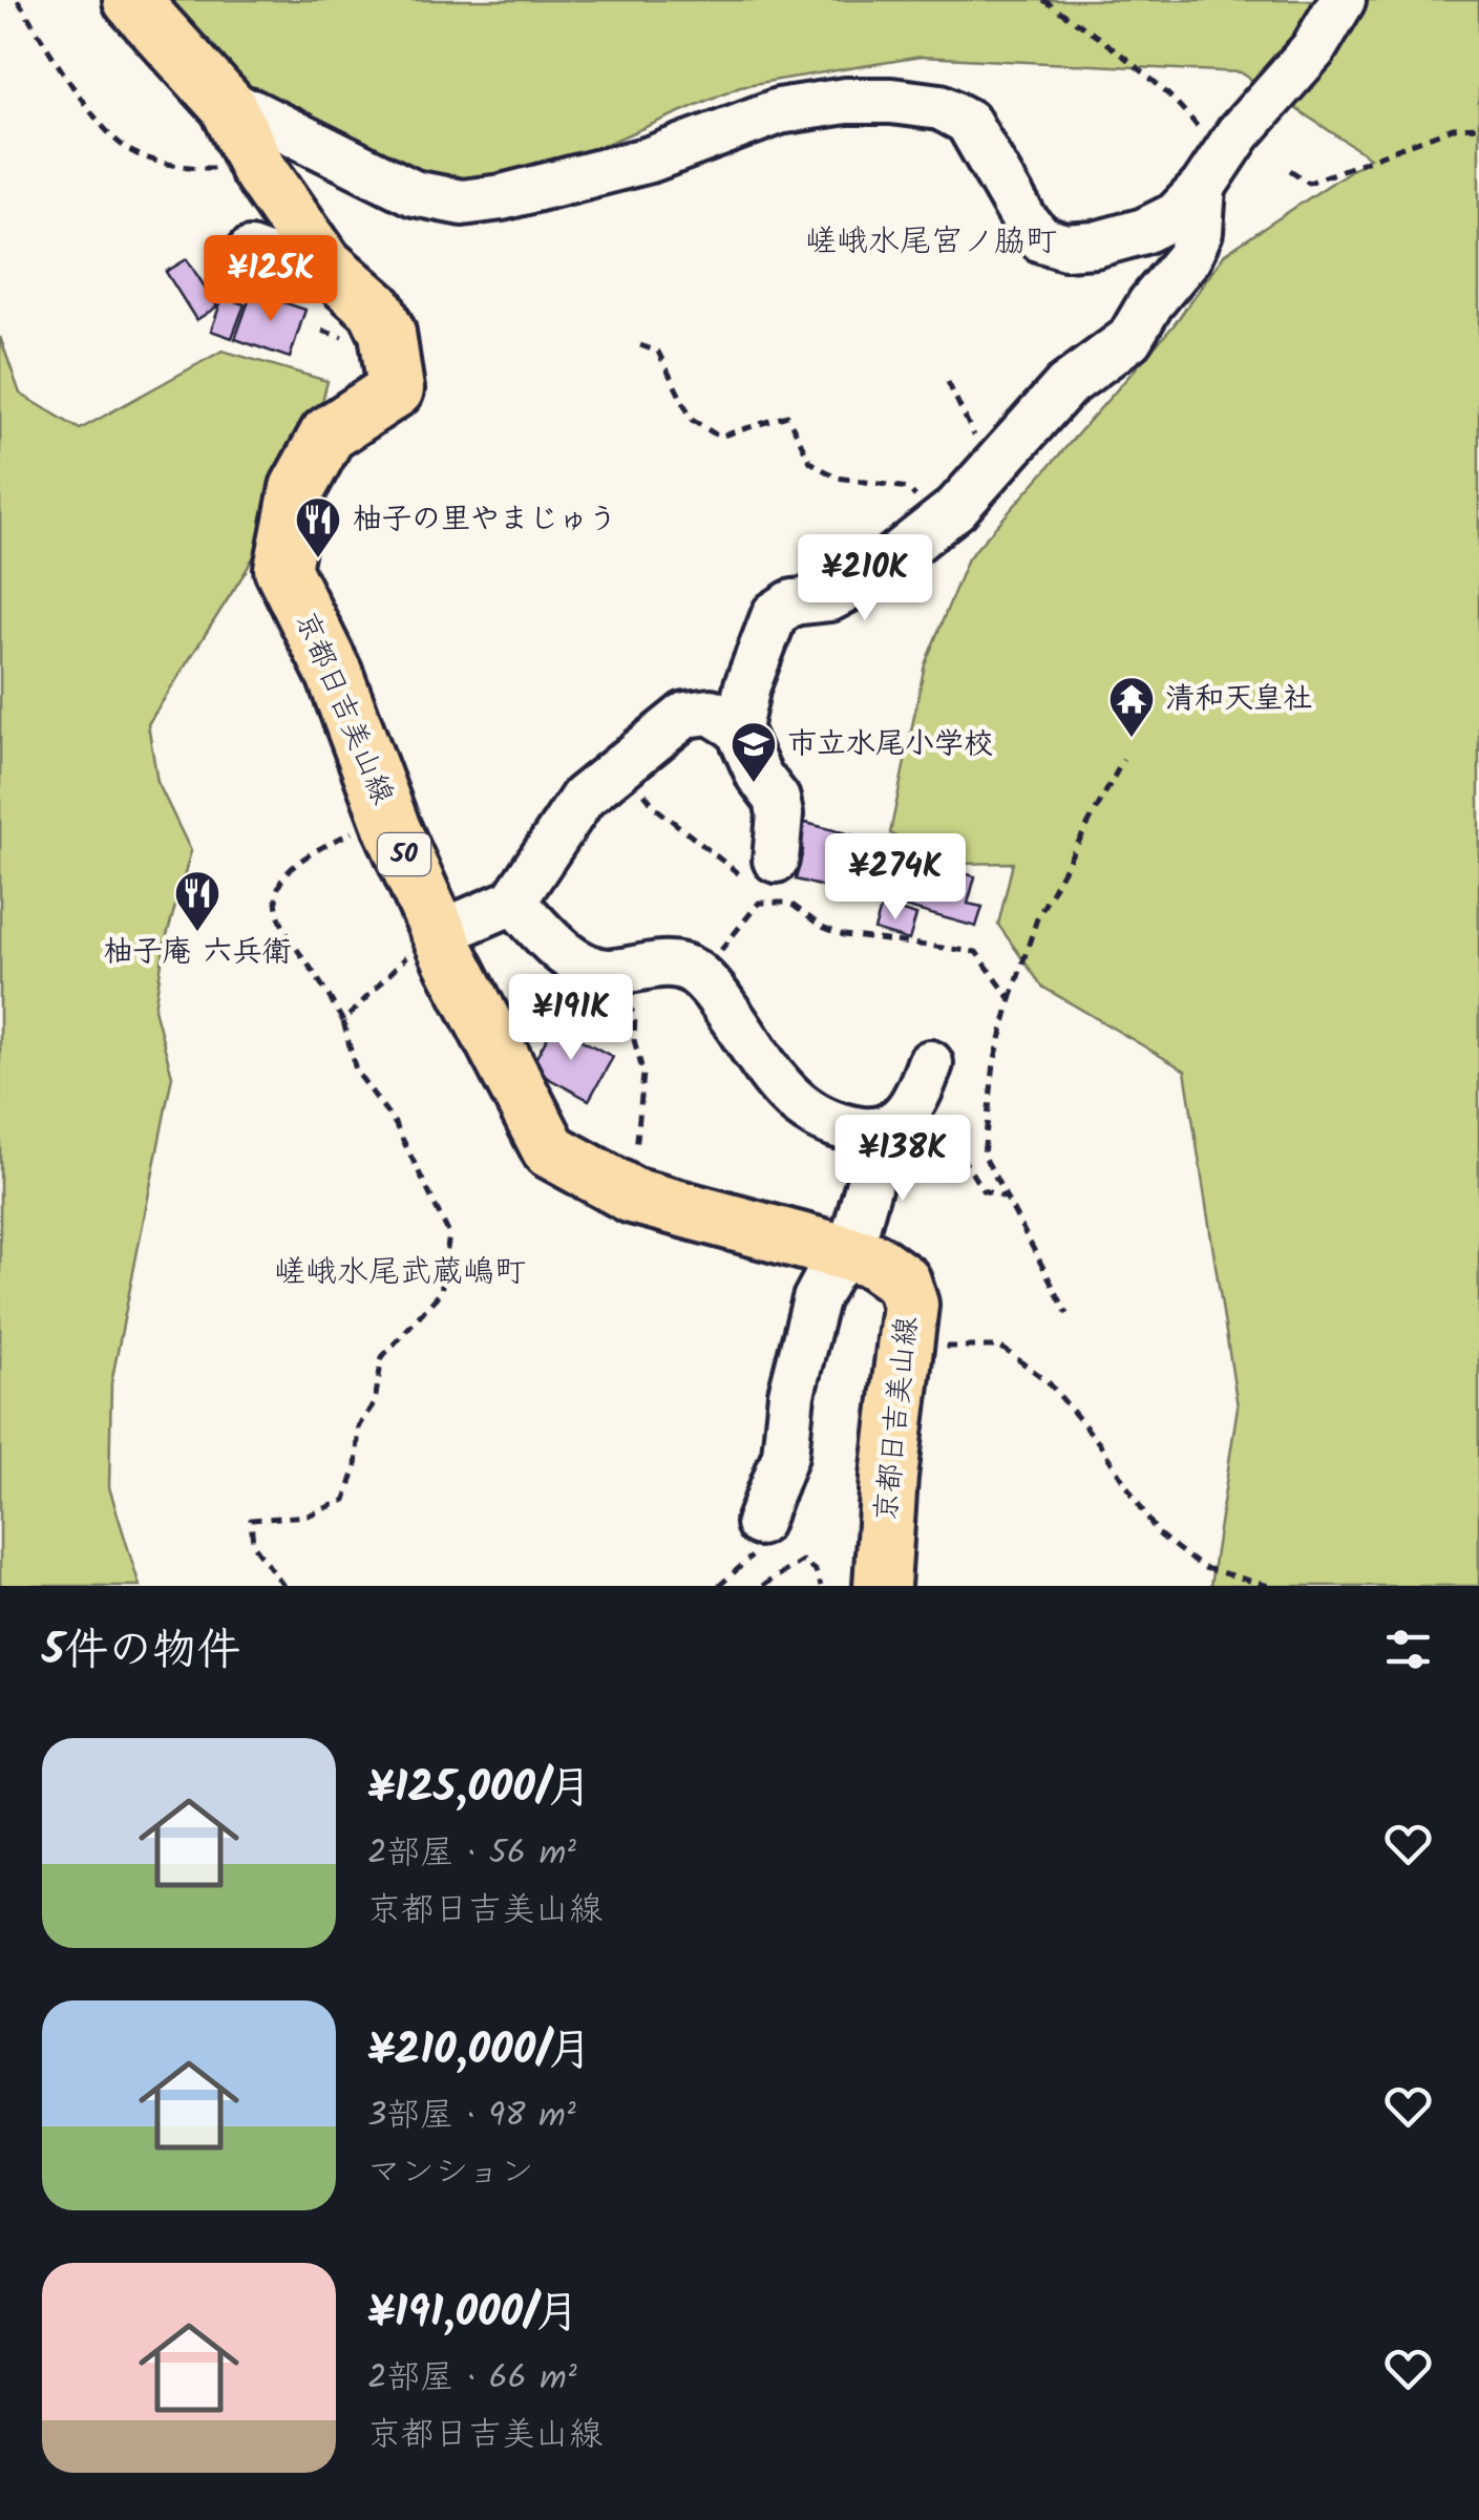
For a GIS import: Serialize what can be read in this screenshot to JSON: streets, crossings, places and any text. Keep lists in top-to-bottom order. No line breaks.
{"streets":{"main road":["京都日吉美山線","50"]},"districts":["嵯峨水尾宮ノ脇町","嵯峨水尾武蔵嶋町"],"places":{"restaurant":["柚子の里やまじゅう","柚子庵 六兵衛"],"temple":["清和天皇社"],"school or university":["市立水尾小学校"]},"page":{"price":["¥125K","¥210K","¥274K","¥191K","¥138K"],"heading":"5件の物件","list":[{"name":"¥125,000/月","note":"2部屋 · 56 m² · 京都日吉美山線"},{"name":"¥210,000/月","note":"3部屋 · 98 m² · マンション"},{"name":"¥191,000/月","note":"2部屋 · 66 m² · 京都日吉美山線"}]}}
